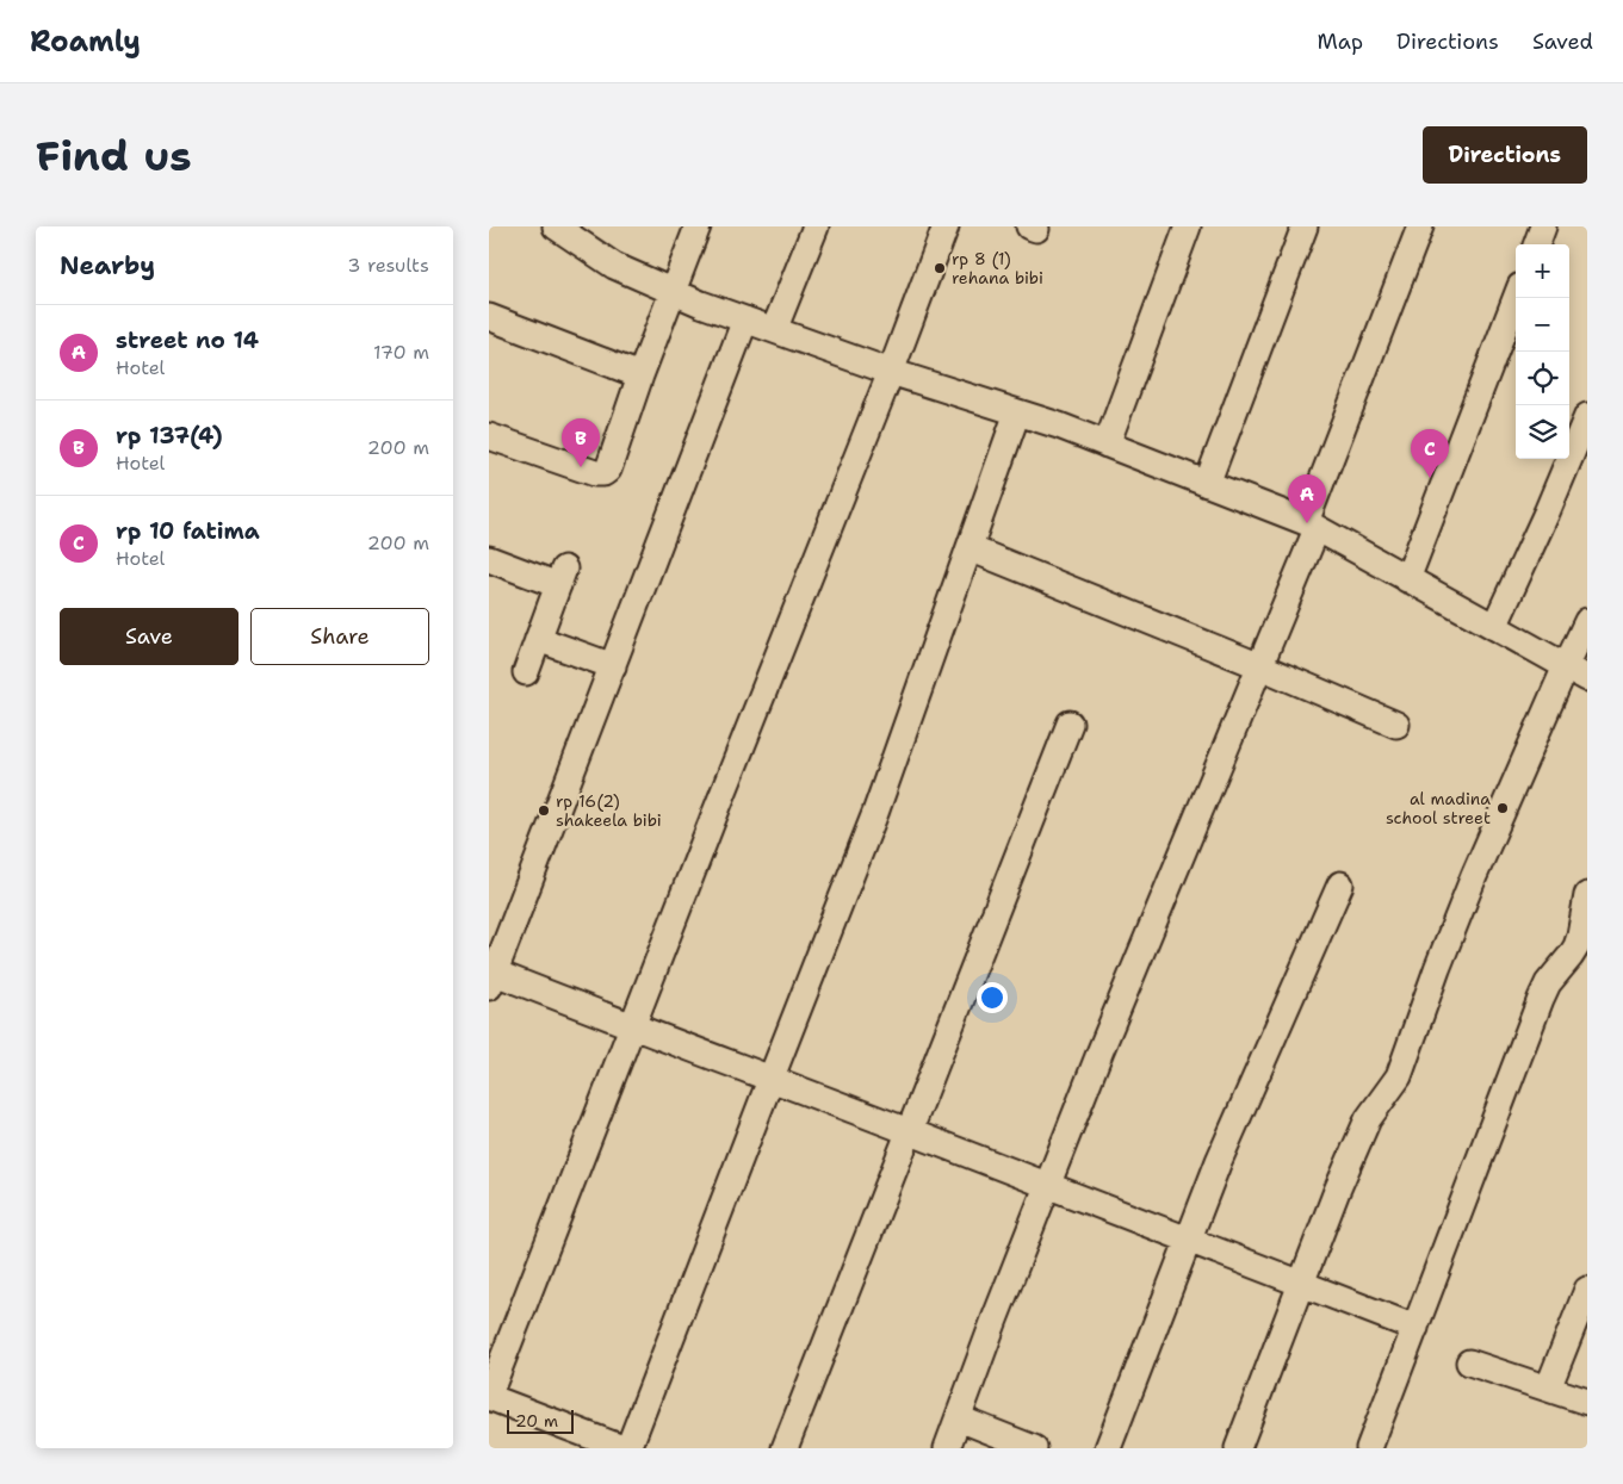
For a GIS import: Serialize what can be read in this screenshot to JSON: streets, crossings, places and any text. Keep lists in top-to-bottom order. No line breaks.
{"places":["rp 8 (1) rehana bibi","al madina school street","rp 16(2) shakeela bibi"],"scale_bar":"20 m","page":{"header":"Roamly","nav":["Map","Directions","Saved"],"buttons":["Directions",["Save","Share"]],"title":"Find us","heading":["Nearby","3 results"],"map_buttons":["+","−"],"list":[{"mark":"A","name":"street no 14","note":"Hotel","value":"170 m"},{"mark":"B","name":"rp 137(4)","note":"Hotel","value":"200 m"},{"mark":"C","name":"rp 10 fatima","note":"Hotel","value":"200 m"}],"pins":["B","C","A"],"scale":"20 m"}}
